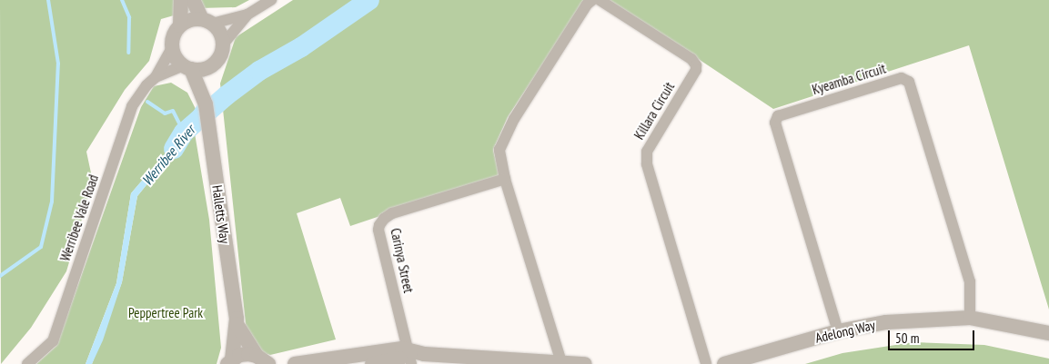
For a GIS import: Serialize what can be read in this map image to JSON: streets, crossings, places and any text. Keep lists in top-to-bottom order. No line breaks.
{"streets":{"street":["Kyeamba Circuit","Killara Circuit","Halletts Way","Werribee Vale Road","Carinya Street","Adelong Way"]},"crossings":[["Kyeamba Circuit","Adelong Way"],["Halletts Way","Werribee Vale Road"]],"water":["Werribee River"],"parks":["Peppertree Park"],"scale_bar":"50 m"}
